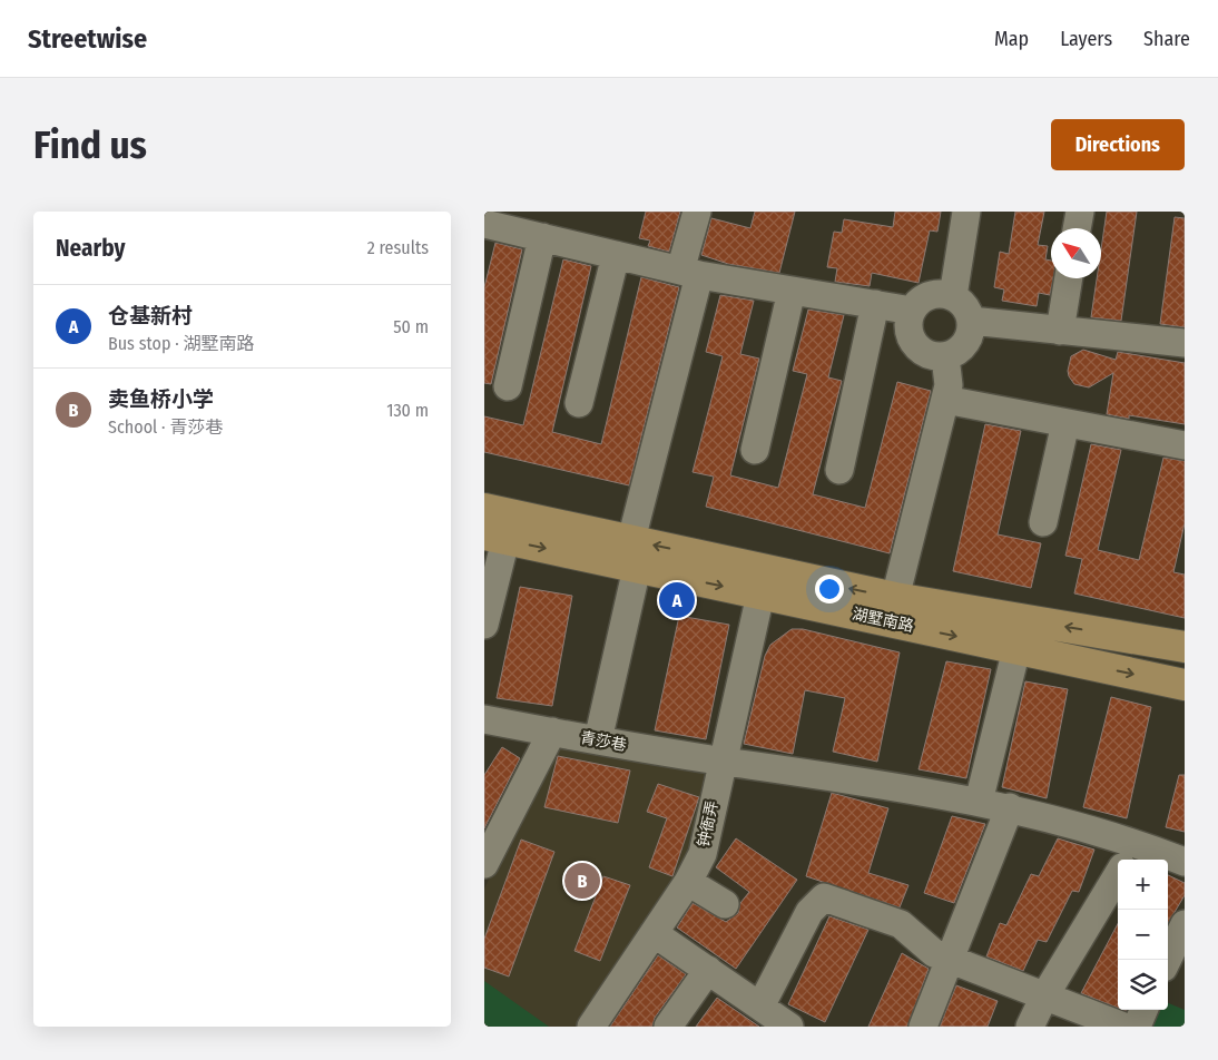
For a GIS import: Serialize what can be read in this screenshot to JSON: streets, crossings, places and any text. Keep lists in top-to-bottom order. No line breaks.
{"streets":{"main road":["湖墅南路"],"street":["青莎巷","钟衙弄"]},"crossings":[["湖墅南路","钟衙弄"],["青莎巷","钟衙弄"]],"north":"top left","page":{"header":"Streetwise","nav":["Map","Layers","Share"],"buttons":"Directions","title":"Find us","heading":["Nearby","2 results"],"list":[{"mark":"A","name":"仓基新村","note":"Bus stop · 湖墅南路","value":"50 m"},{"mark":"B","name":"卖鱼桥小学","note":"School · 青莎巷","value":"130 m"}],"pins":["A","B"],"map_buttons":["+","−"]}}
